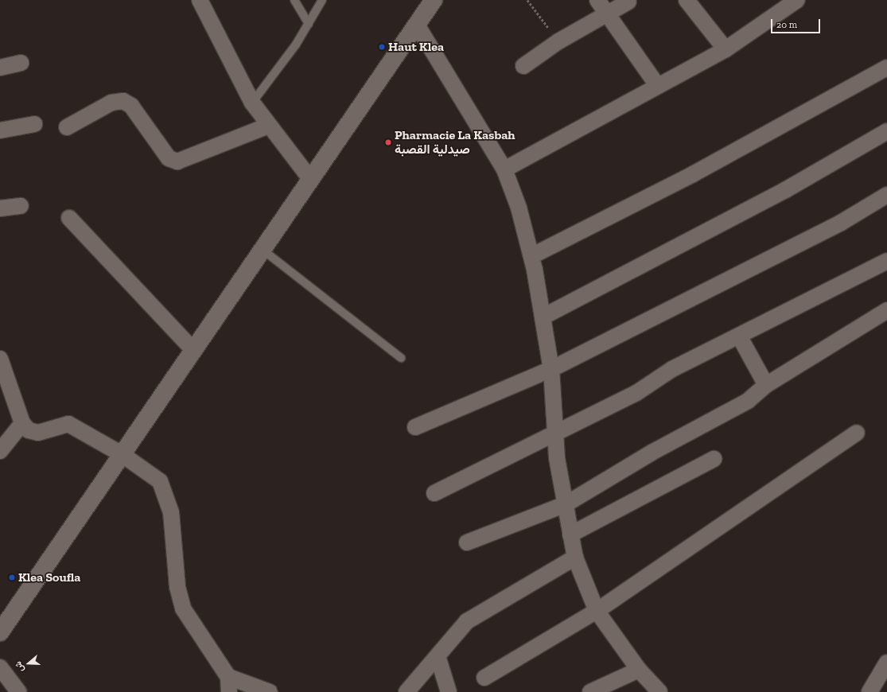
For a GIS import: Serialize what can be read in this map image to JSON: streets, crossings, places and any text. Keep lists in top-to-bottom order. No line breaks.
{"places":["Haut Klea","Pharmacie La Kasbah صيدلية القصبة","Klea Soufla"],"scale_bar":"20 m","north":"left"}
